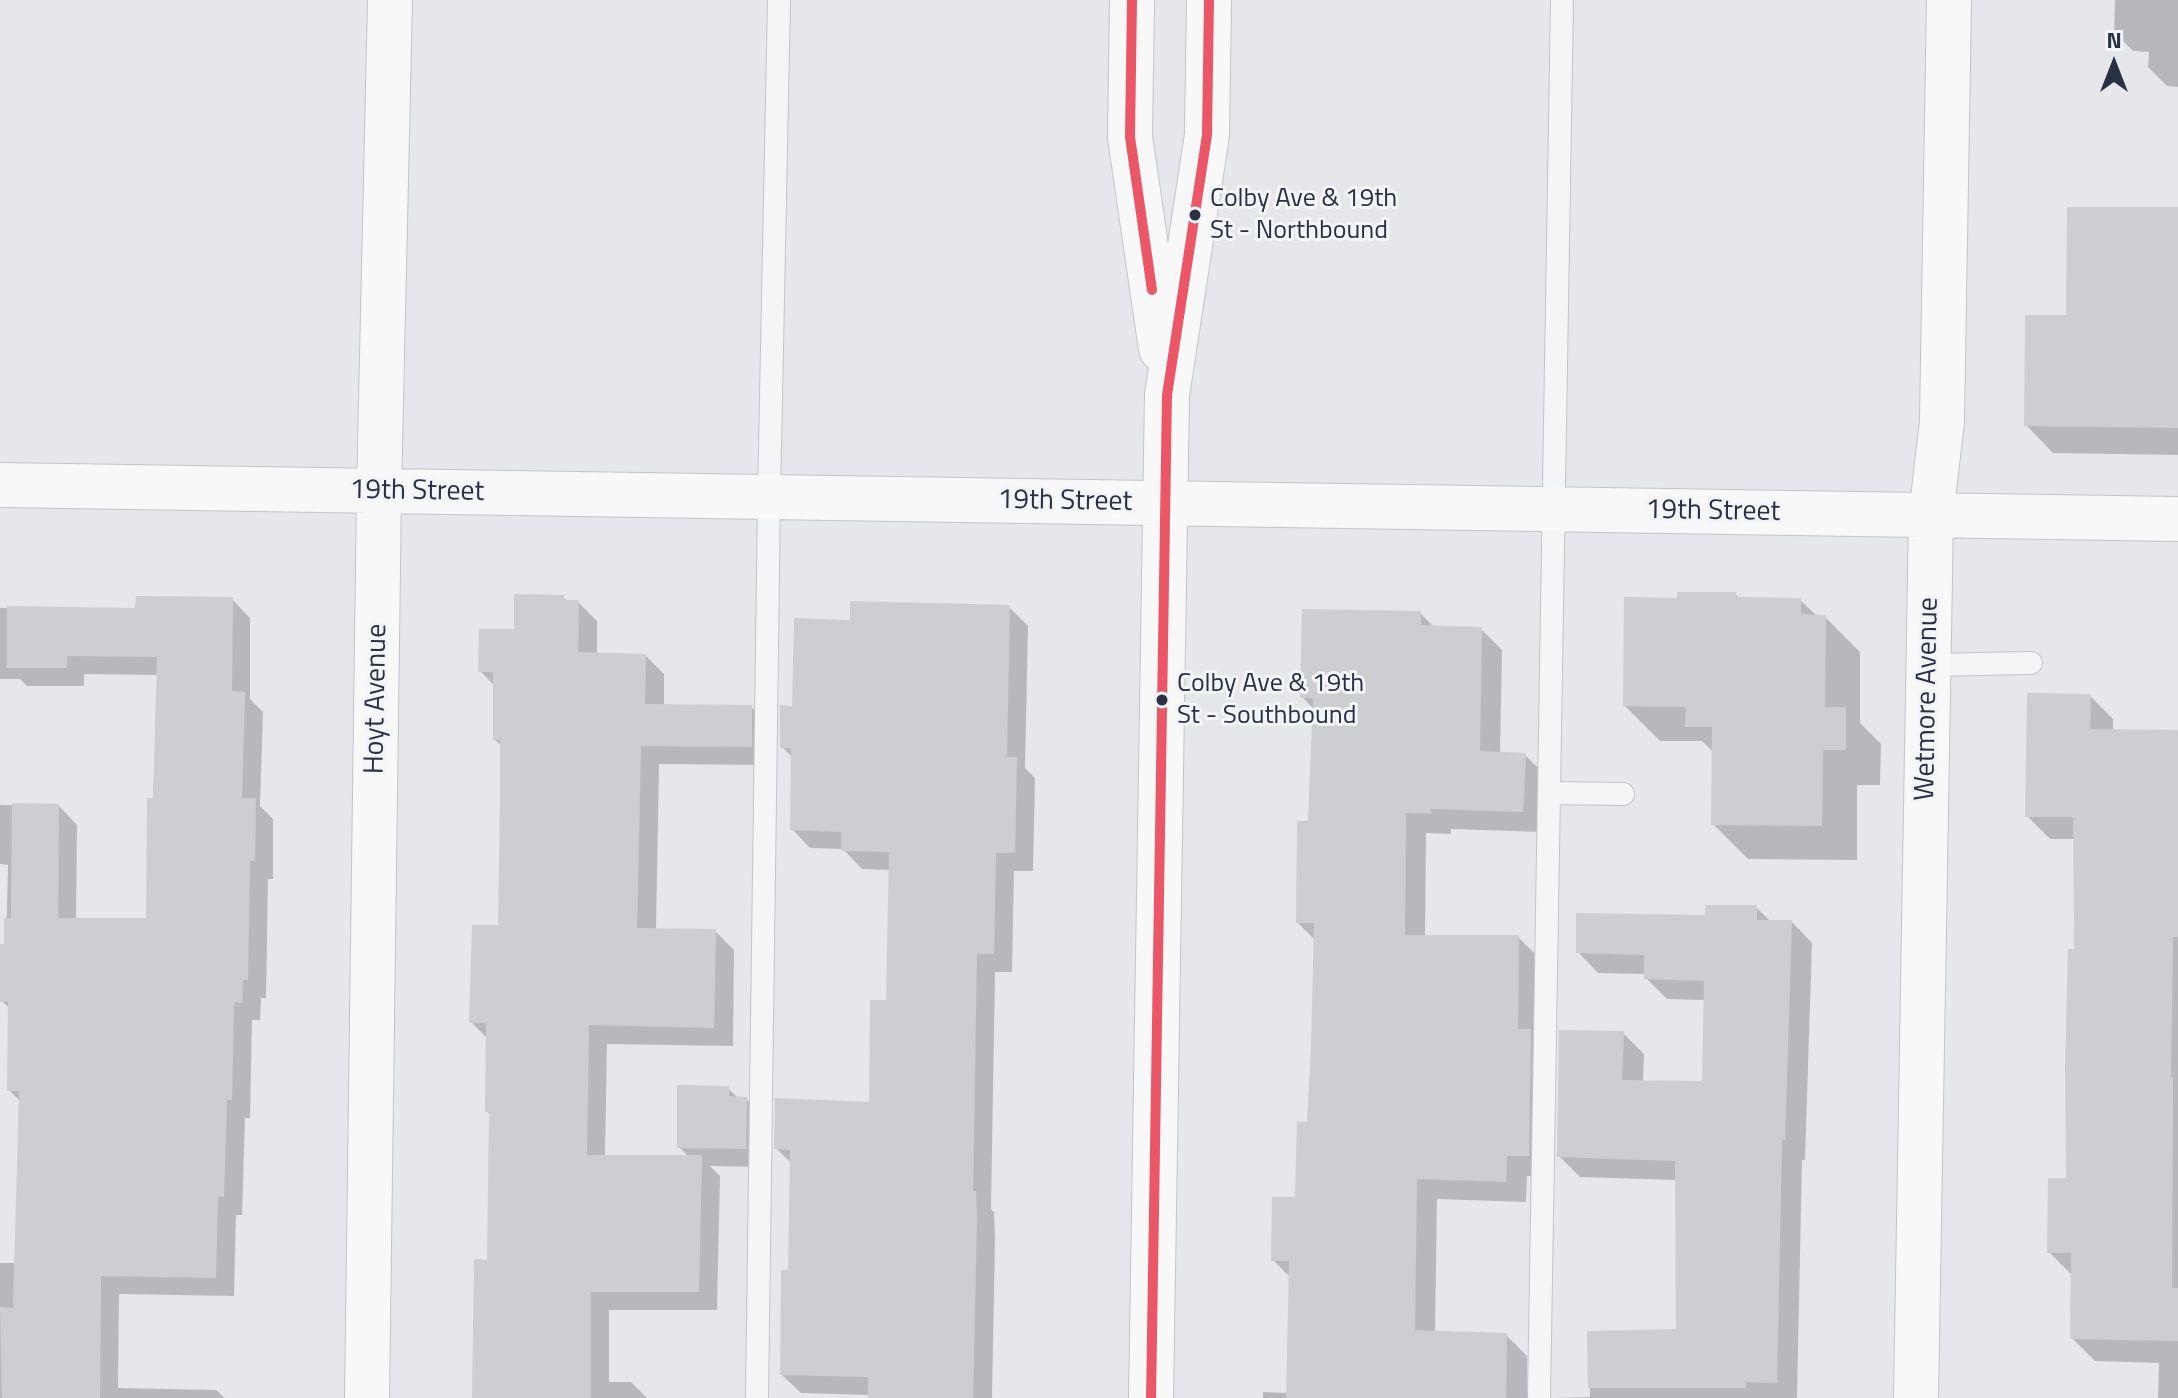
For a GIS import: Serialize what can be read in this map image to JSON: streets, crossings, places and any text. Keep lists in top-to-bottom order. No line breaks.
{"streets":{"street":["19th Street","Hoyt Avenue","Wetmore Avenue"]},"crossings":[["19th Street","Hoyt Avenue"],["19th Street","Wetmore Avenue"]],"places":["Colby Ave & 19th St - Northbound","Colby Ave & 19th St - Southbound"],"north":"top"}
